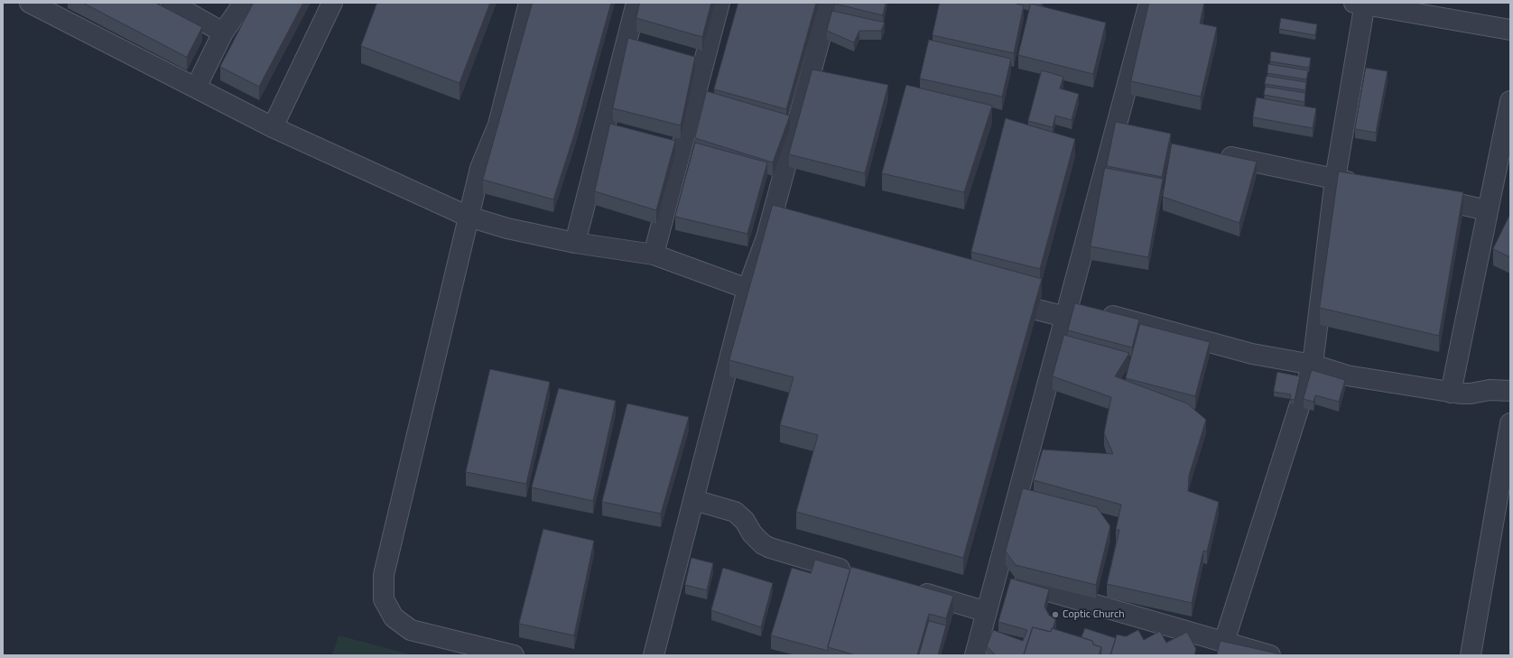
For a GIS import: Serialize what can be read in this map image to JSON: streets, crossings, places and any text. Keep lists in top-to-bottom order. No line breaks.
{"places":["Coptic Church"]}
